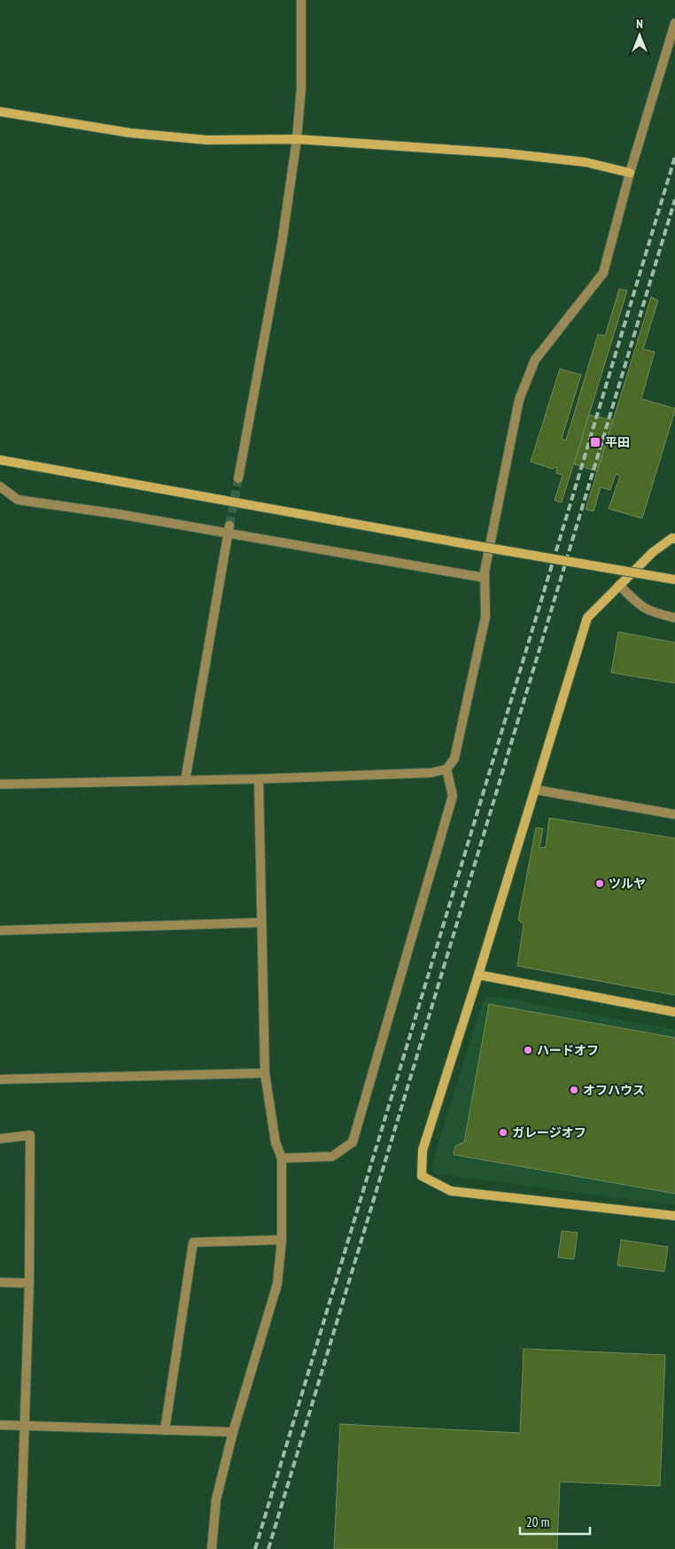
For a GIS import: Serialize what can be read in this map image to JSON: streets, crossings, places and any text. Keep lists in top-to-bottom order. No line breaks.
{"places":{"transit":["平田"],"other":["ツルヤ","ハードオフ","オフハウス","ガレージオフ"]},"scale_bar":"20 m","north":"top"}
